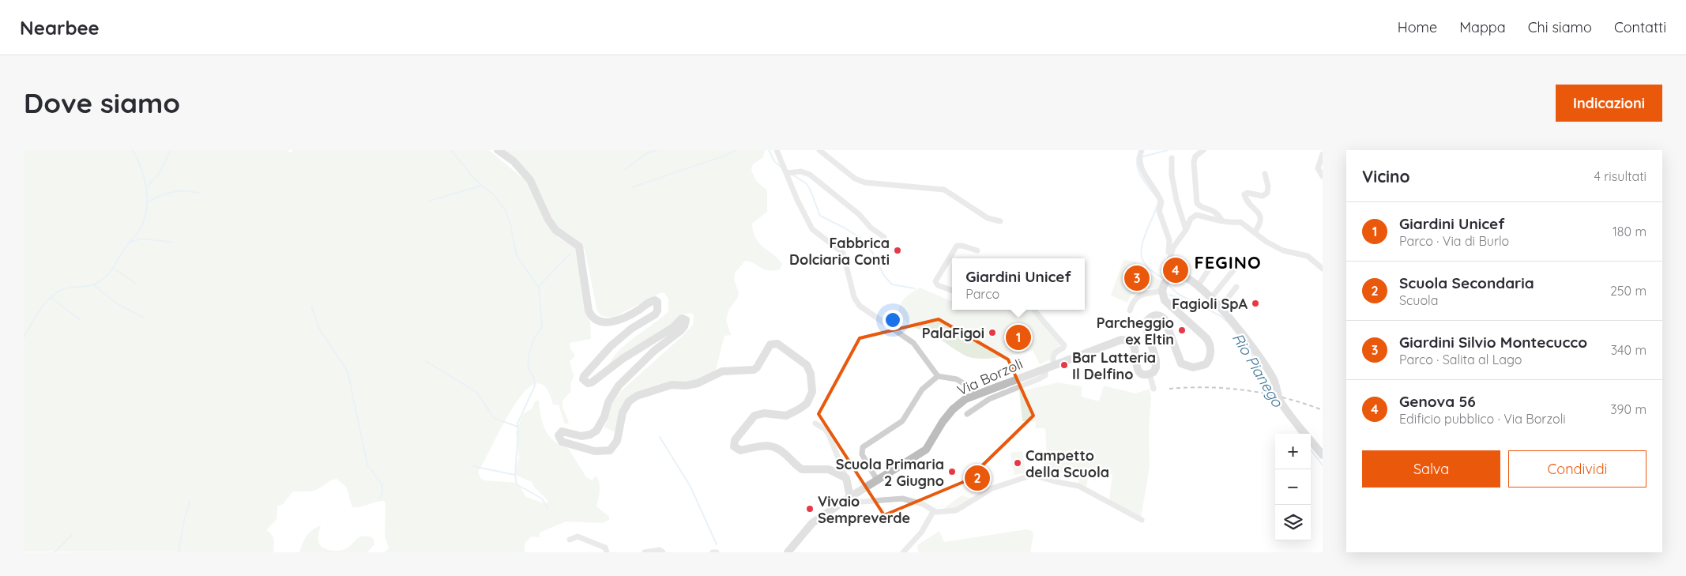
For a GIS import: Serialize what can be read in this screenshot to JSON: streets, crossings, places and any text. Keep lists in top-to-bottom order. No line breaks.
{"streets":{"street":["Via Borzoli"]},"districts":["FEGINO"],"water":["Rio Pianego"],"places":["Fabbrica Dolciaria Conti","Fagioli SpA","Parcheggio ex Eltin","PalaFigoi","Bar Latteria Il Delfino","Campetto della Scuola","Scuola Primaria 2 Giugno","Vivaio Sempreverde"],"page":{"header":"Nearbee","nav":["Home","Mappa","Chi siamo","Contatti"],"buttons":["Indicazioni",["Salva","Condividi"]],"title":"Dove siamo","heading":["Vicino","4 risultati"],"list":[{"mark":"1","name":"Giardini Unicef","note":"Parco · Via di Burlo","value":"180 m"},{"mark":"2","name":"Scuola Secondaria","note":"Scuola","value":"250 m"},{"mark":"3","name":"Giardini Silvio Montecucco","note":"Parco · Salita al Lago","value":"340 m"},{"mark":"4","name":"Genova 56","note":"Edificio pubblico · Via Borzoli","value":"390 m"}],"pins":["4","3","1","2"],"popup":["Giardini Unicef","Parco"],"map_buttons":["+","−"]}}
